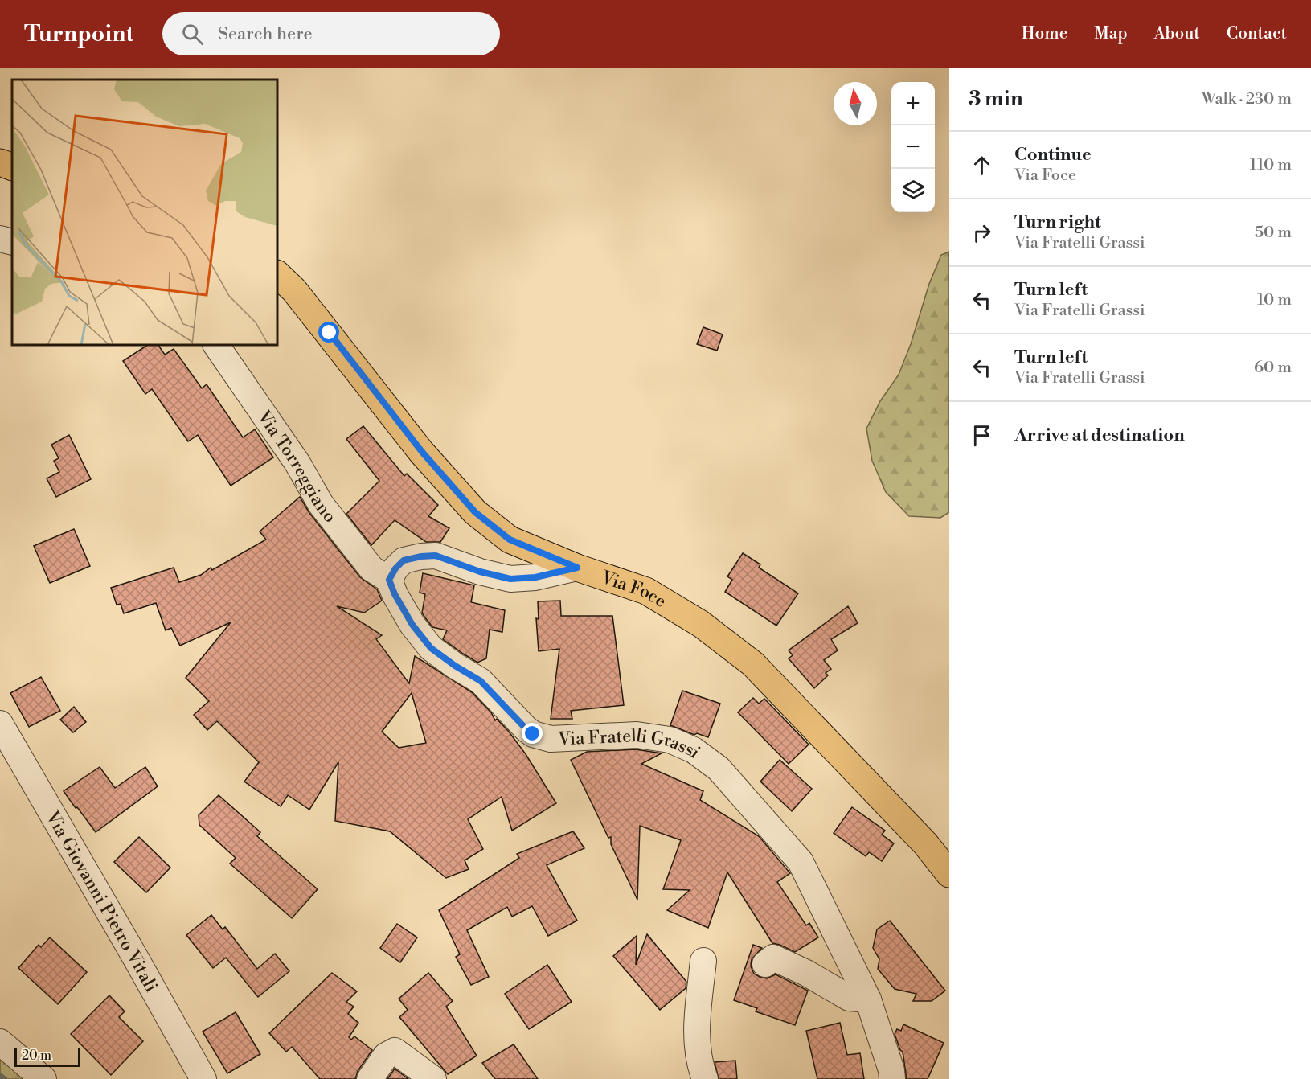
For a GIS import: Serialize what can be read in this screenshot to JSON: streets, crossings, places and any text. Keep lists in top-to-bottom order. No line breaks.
{"streets":{"main road":["Via Foce"],"street":["Via Torreggiano","Via Fratelli Grassi","Via Giovanni Pietro Vitali"]},"crossings":[["Via Torreggiano","Via Fratelli Grassi"]],"scale_bar":"20 m","north":"top","page":{"header":"Turnpoint","search":"Search here","nav":["Home","Map","About","Contact"],"heading":["3 min","Walk · 230 m"],"map_buttons":["+","−"],"list":[["Continue","Via Foce","110 m"],["Turn right","Via Fratelli Grassi","50 m"],["Turn left","Via Fratelli Grassi","10 m"],["Turn left","Via Fratelli Grassi","60 m"],"Arrive at destination"],"scale":"20 m"}}
